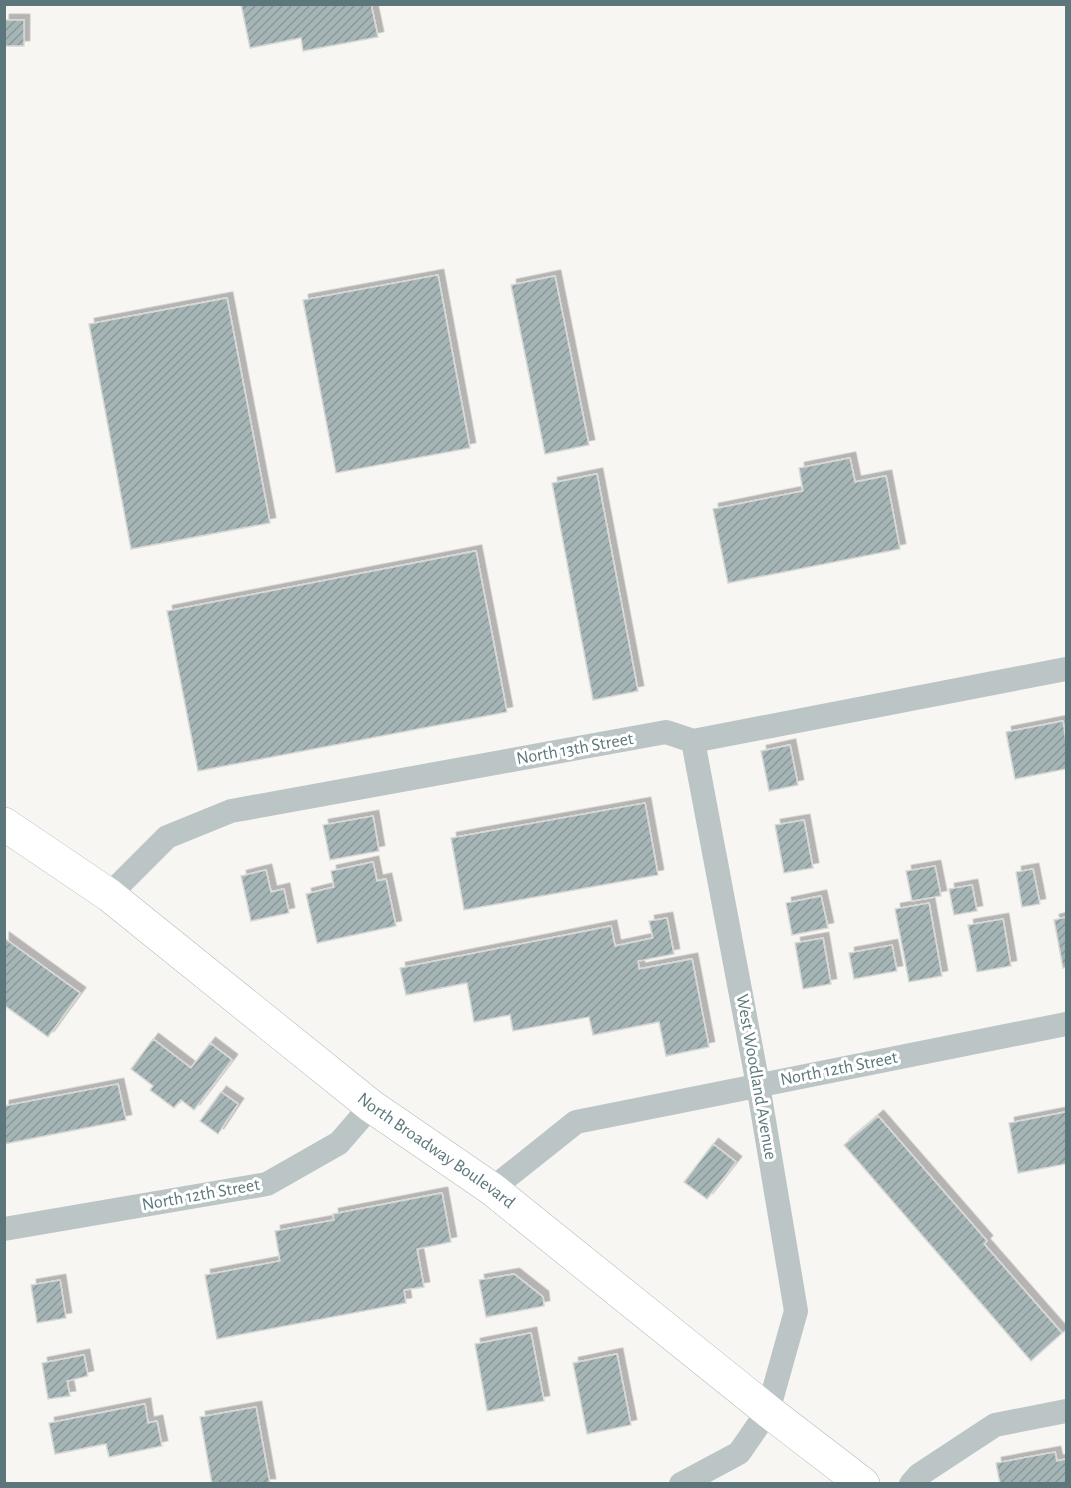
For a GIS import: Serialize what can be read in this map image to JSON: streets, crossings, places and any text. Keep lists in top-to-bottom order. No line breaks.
{"streets":{"main road":["North Broadway Boulevard"],"street":["North 13th Street","North 12th Street","West Woodland Avenue"]},"crossings":[["North 13th Street","West Woodland Avenue"],["North 13th Street","North Broadway Boulevard"],["North 12th Street","West Woodland Avenue"],["North 12th Street","North Broadway Boulevard"],["West Woodland Avenue","North Broadway Boulevard"]]}
